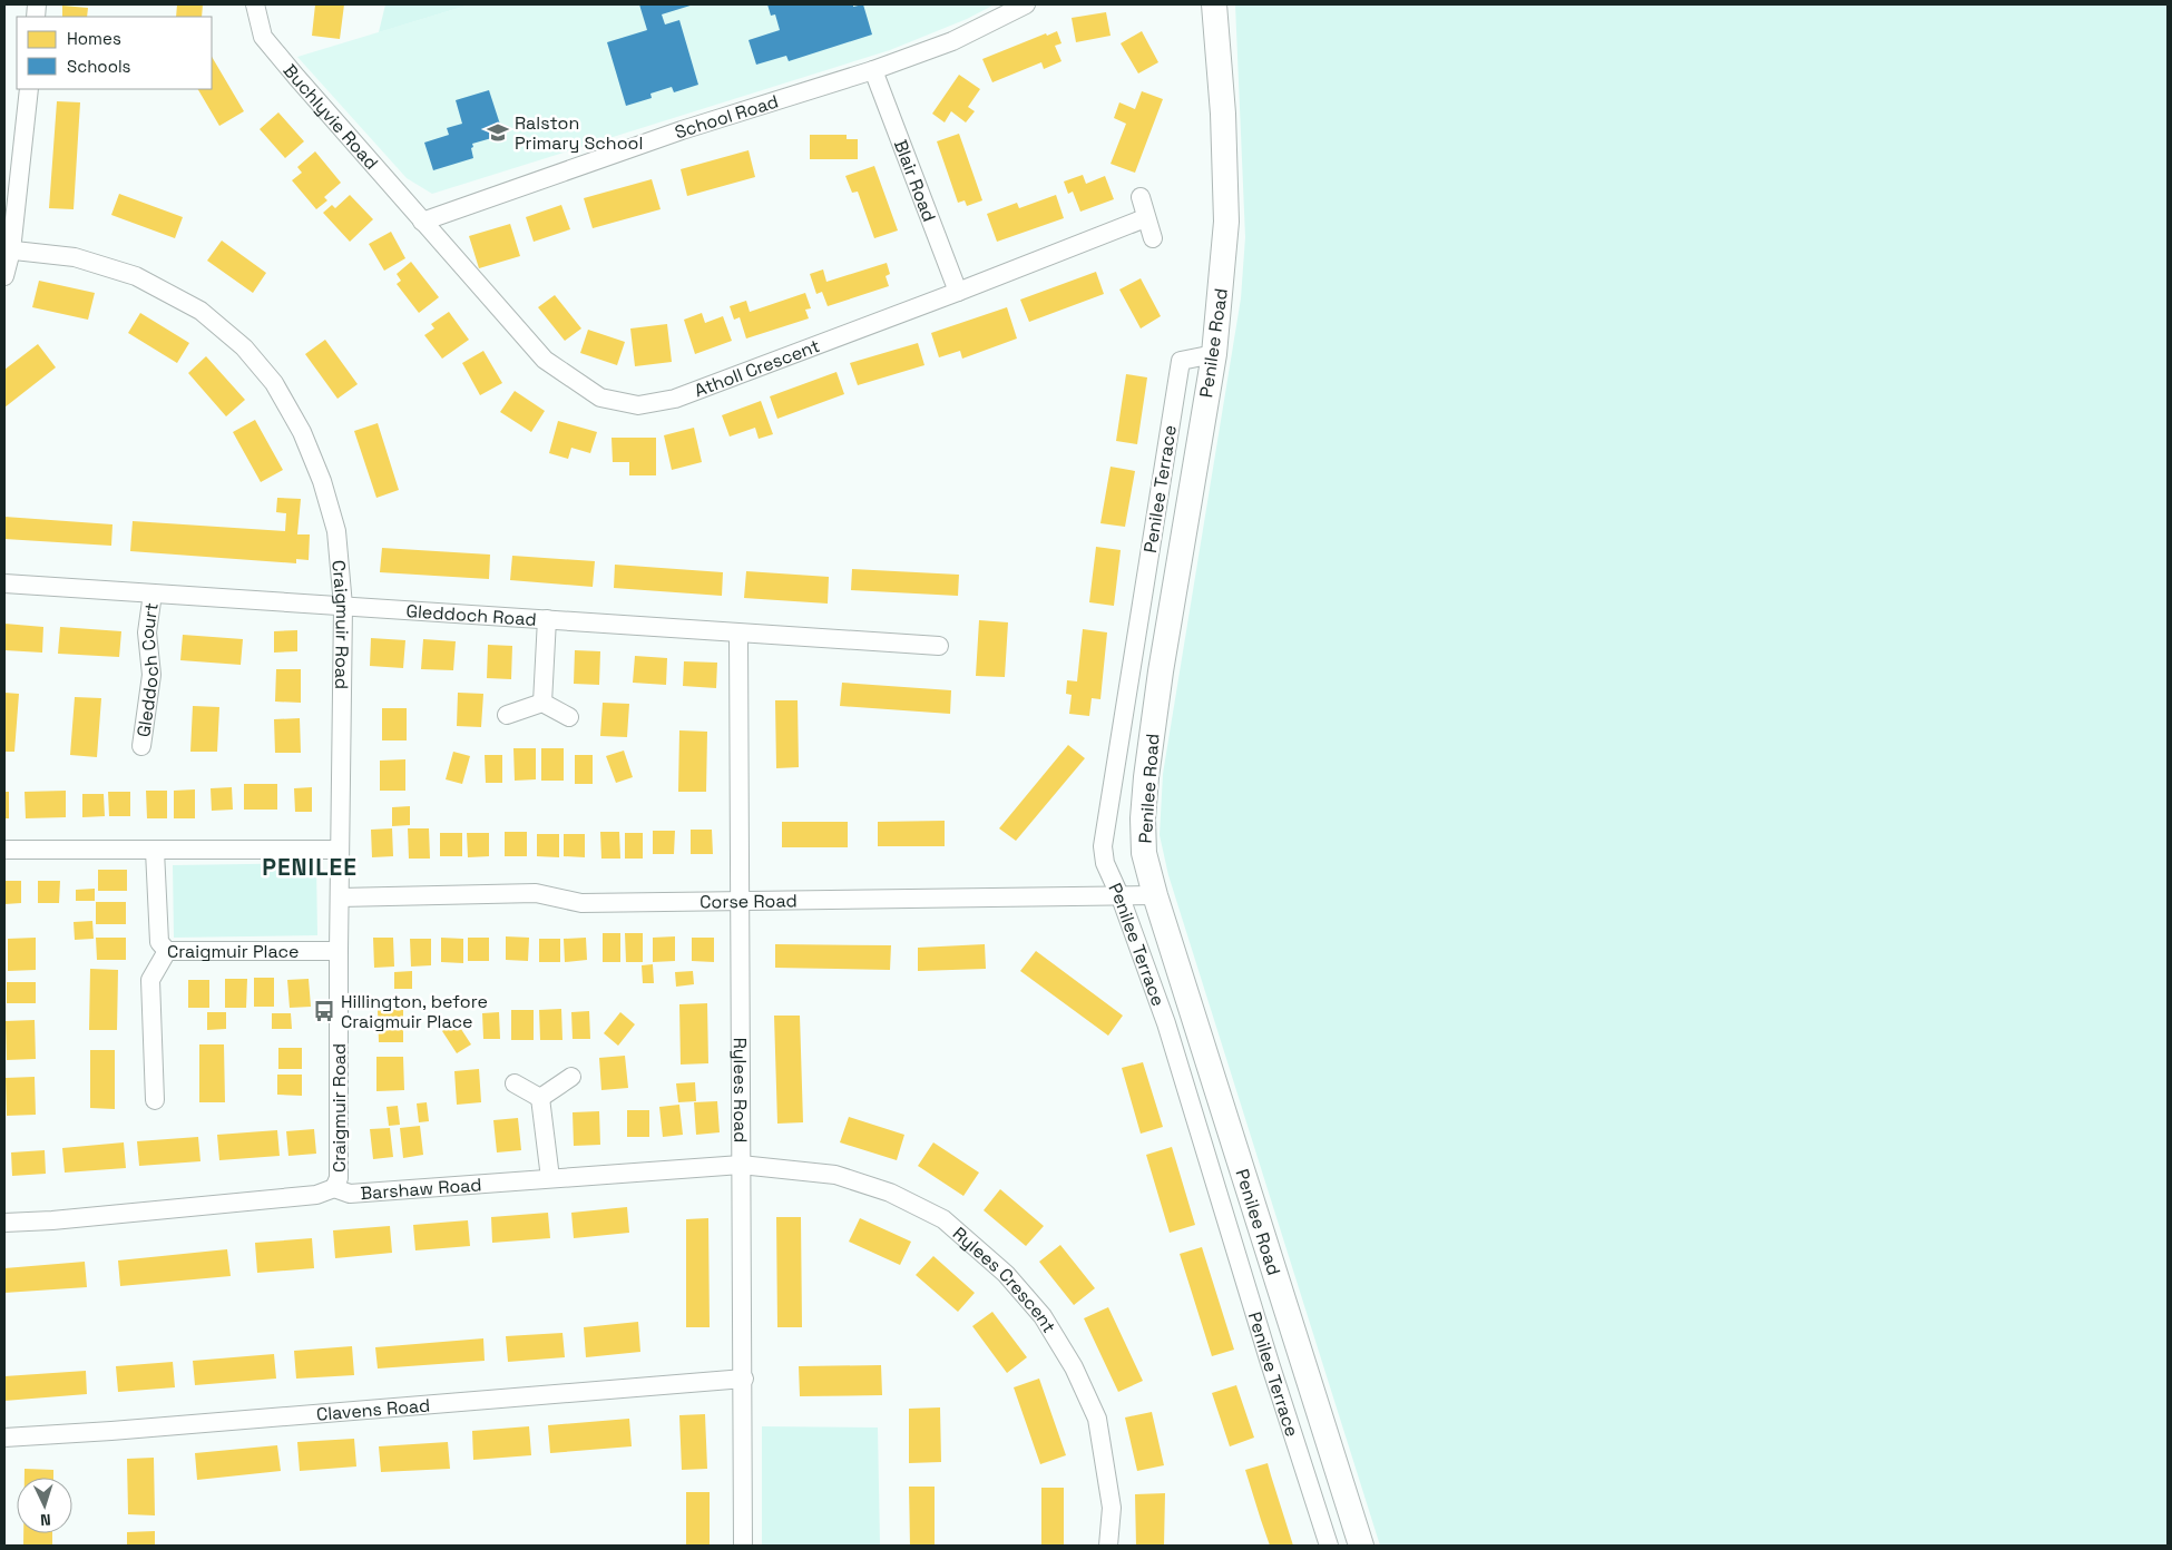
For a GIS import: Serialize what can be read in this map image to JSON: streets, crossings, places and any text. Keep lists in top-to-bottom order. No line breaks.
{"streets":{"street":["Buchlyvie Road","School Road","Blair Road","Penilee Road","Atholl Crescent","Penilee Terrace","Gleddoch Road","Craigmuir Road","Gleddoch Court","Corse Road","Craigmuir Place","Rylees Road","Barshaw Road","Rylees Crescent","Clavens Road"]},"crossings":[["Buchlyvie Road","School Road"],["Buchlyvie Road","Atholl Crescent"],["School Road","Blair Road"],["School Road","Atholl Crescent"],["Blair Road","Atholl Crescent"],["Penilee Road","Penilee Terrace"],["Penilee Road","Corse Road"],["Penilee Terrace","Corse Road"],["Gleddoch Road","Craigmuir Road"],["Gleddoch Road","Gleddoch Court"],["Gleddoch Road","Rylees Road"],["Craigmuir Road","Corse Road"],["Craigmuir Road","Craigmuir Place"],["Craigmuir Road","Barshaw Road"],["Corse Road","Rylees Road"],["Rylees Road","Barshaw Road"],["Rylees Road","Rylees Crescent"],["Rylees Road","Clavens Road"],["Barshaw Road","Rylees Crescent"]],"districts":["PENILEE"],"places":{"school or university":["Ralston Primary School"],"bus stop":["Hillington, before Craigmuir Place"]},"legend":["Homes","Schools"],"north":"bottom"}
